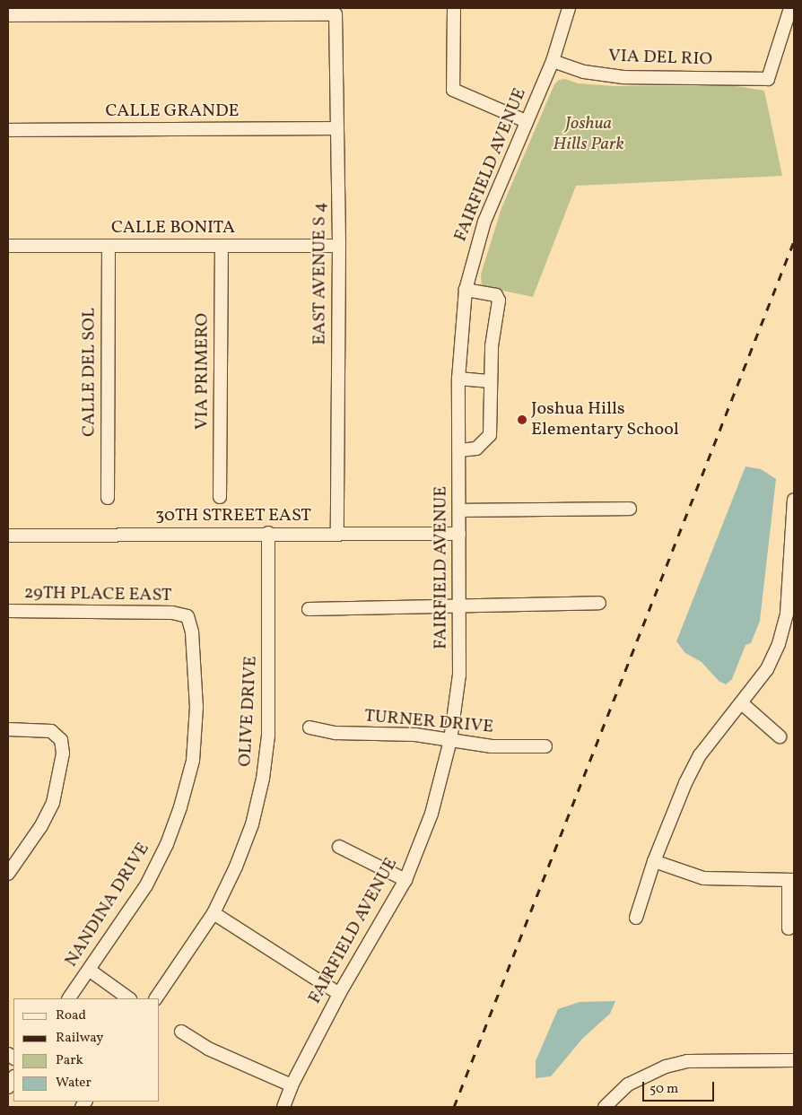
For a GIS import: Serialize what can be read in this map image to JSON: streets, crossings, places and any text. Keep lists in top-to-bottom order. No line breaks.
{"streets":{"street":["VIA DEL RIO","CALLE GRANDE","FAIRFIELD AVENUE","CALLE BONITA","EAST AVENUE S 4","VIA PRIMERO","CALLE DEL SOL","30TH STREET EAST","29TH PLACE EAST","OLIVE DRIVE","TURNER DRIVE","NANDINA DRIVE"]},"crossings":[["VIA DEL RIO","FAIRFIELD AVENUE"],["CALLE GRANDE","EAST AVENUE S 4"],["FAIRFIELD AVENUE","30TH STREET EAST"],["FAIRFIELD AVENUE","TURNER DRIVE"],["CALLE BONITA","EAST AVENUE S 4"],["CALLE BONITA","VIA PRIMERO"],["CALLE BONITA","CALLE DEL SOL"],["EAST AVENUE S 4","30TH STREET EAST"],["30TH STREET EAST","OLIVE DRIVE"],["29TH PLACE EAST","NANDINA DRIVE"]],"parks":["Joshua Hills Park"],"places":["Joshua Hills Elementary School"],"legend":["Road","Railway","Park","Water"],"scale_bar":"50 m"}
